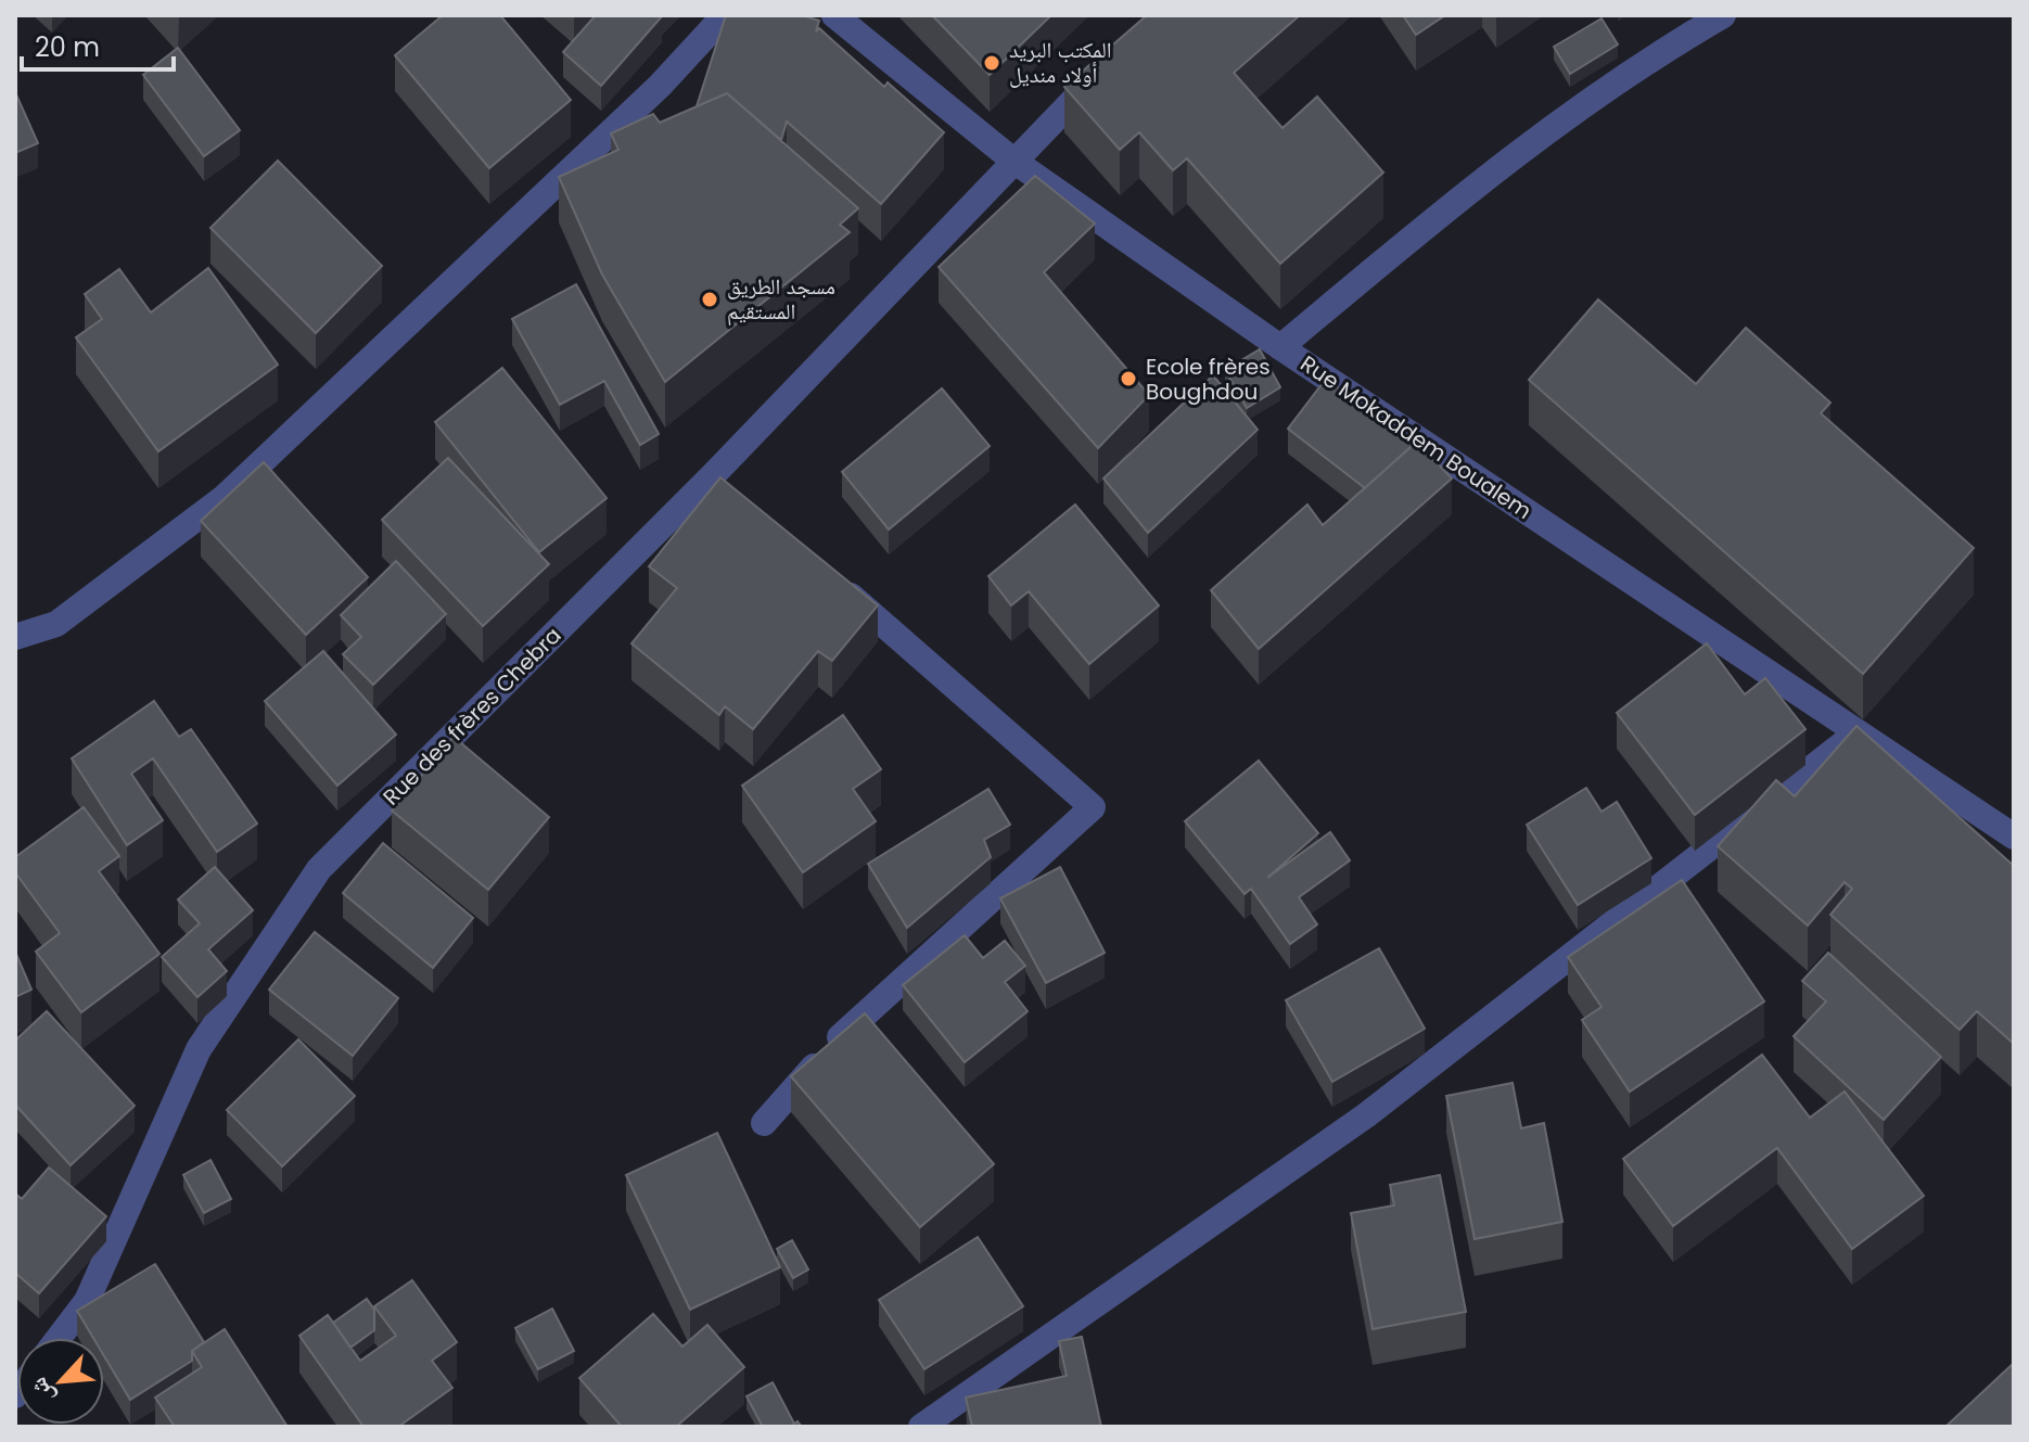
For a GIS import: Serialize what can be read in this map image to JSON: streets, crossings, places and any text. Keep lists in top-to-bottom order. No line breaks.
{"streets":{"street":["Rue Mokaddem Boualem","Rue des frères Chebra"]},"crossings":[["Rue Mokaddem Boualem","Rue des frères Chebra"]],"places":["المكتب البريد أولاد منديل","مسجد الطريق المستقيم","Ecole frères Boughdou"],"scale_bar":"20 m","north":"bottom left"}
